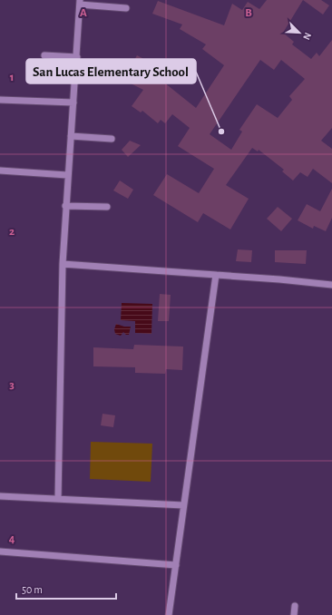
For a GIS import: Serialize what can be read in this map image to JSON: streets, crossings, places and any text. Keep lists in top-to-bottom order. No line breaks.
{"places":["San Lucas Elementary School"],"scale_bar":"50 m","north":"bottom right","grid":{"columns":["A","B"],"rows":["1","2","3","4"]}}
